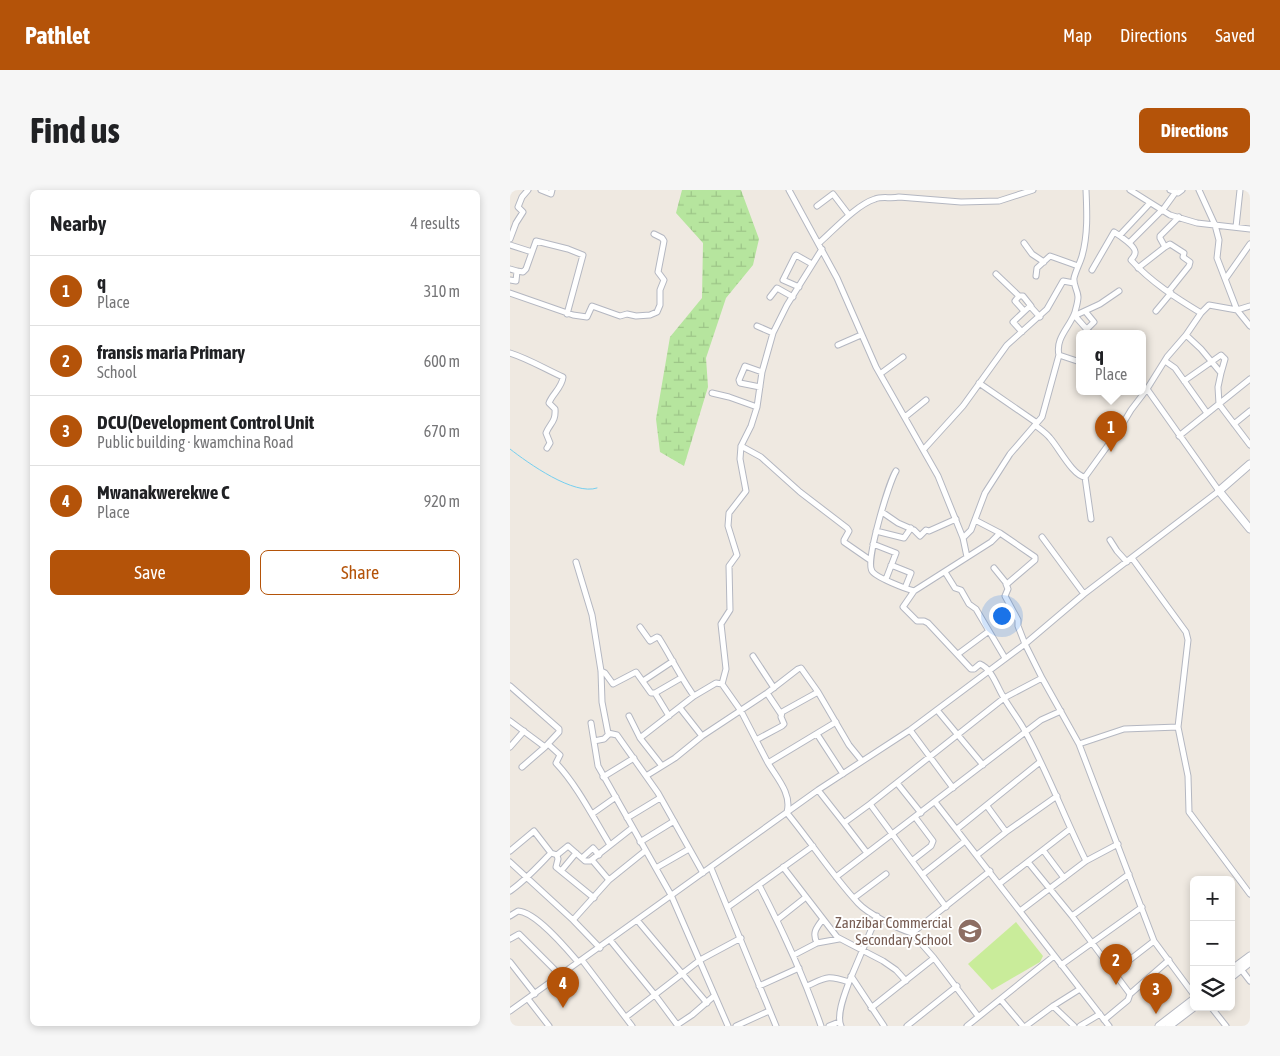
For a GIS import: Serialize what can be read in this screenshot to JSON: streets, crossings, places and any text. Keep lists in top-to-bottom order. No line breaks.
{"places":{"school or university":["Zanzibar Commercial Secondary School"]},"page":{"header":"Pathlet","nav":["Map","Directions","Saved"],"buttons":["Directions",["Save","Share"]],"title":"Find us","heading":["Nearby","4 results"],"list":[{"mark":"1","name":"q","note":"Place","value":"310 m"},{"mark":"2","name":"fransis maria Primary","note":"School","value":"600 m"},{"mark":"3","name":"DCU(Development Control Unit","note":"Public building · kwamchina Road","value":"670 m"},{"mark":"4","name":"Mwanakwerekwe C","note":"Place","value":"920 m"}],"popup":["q","Place"],"pins":["1","2","4","3"],"map_buttons":["+","−"]}}
